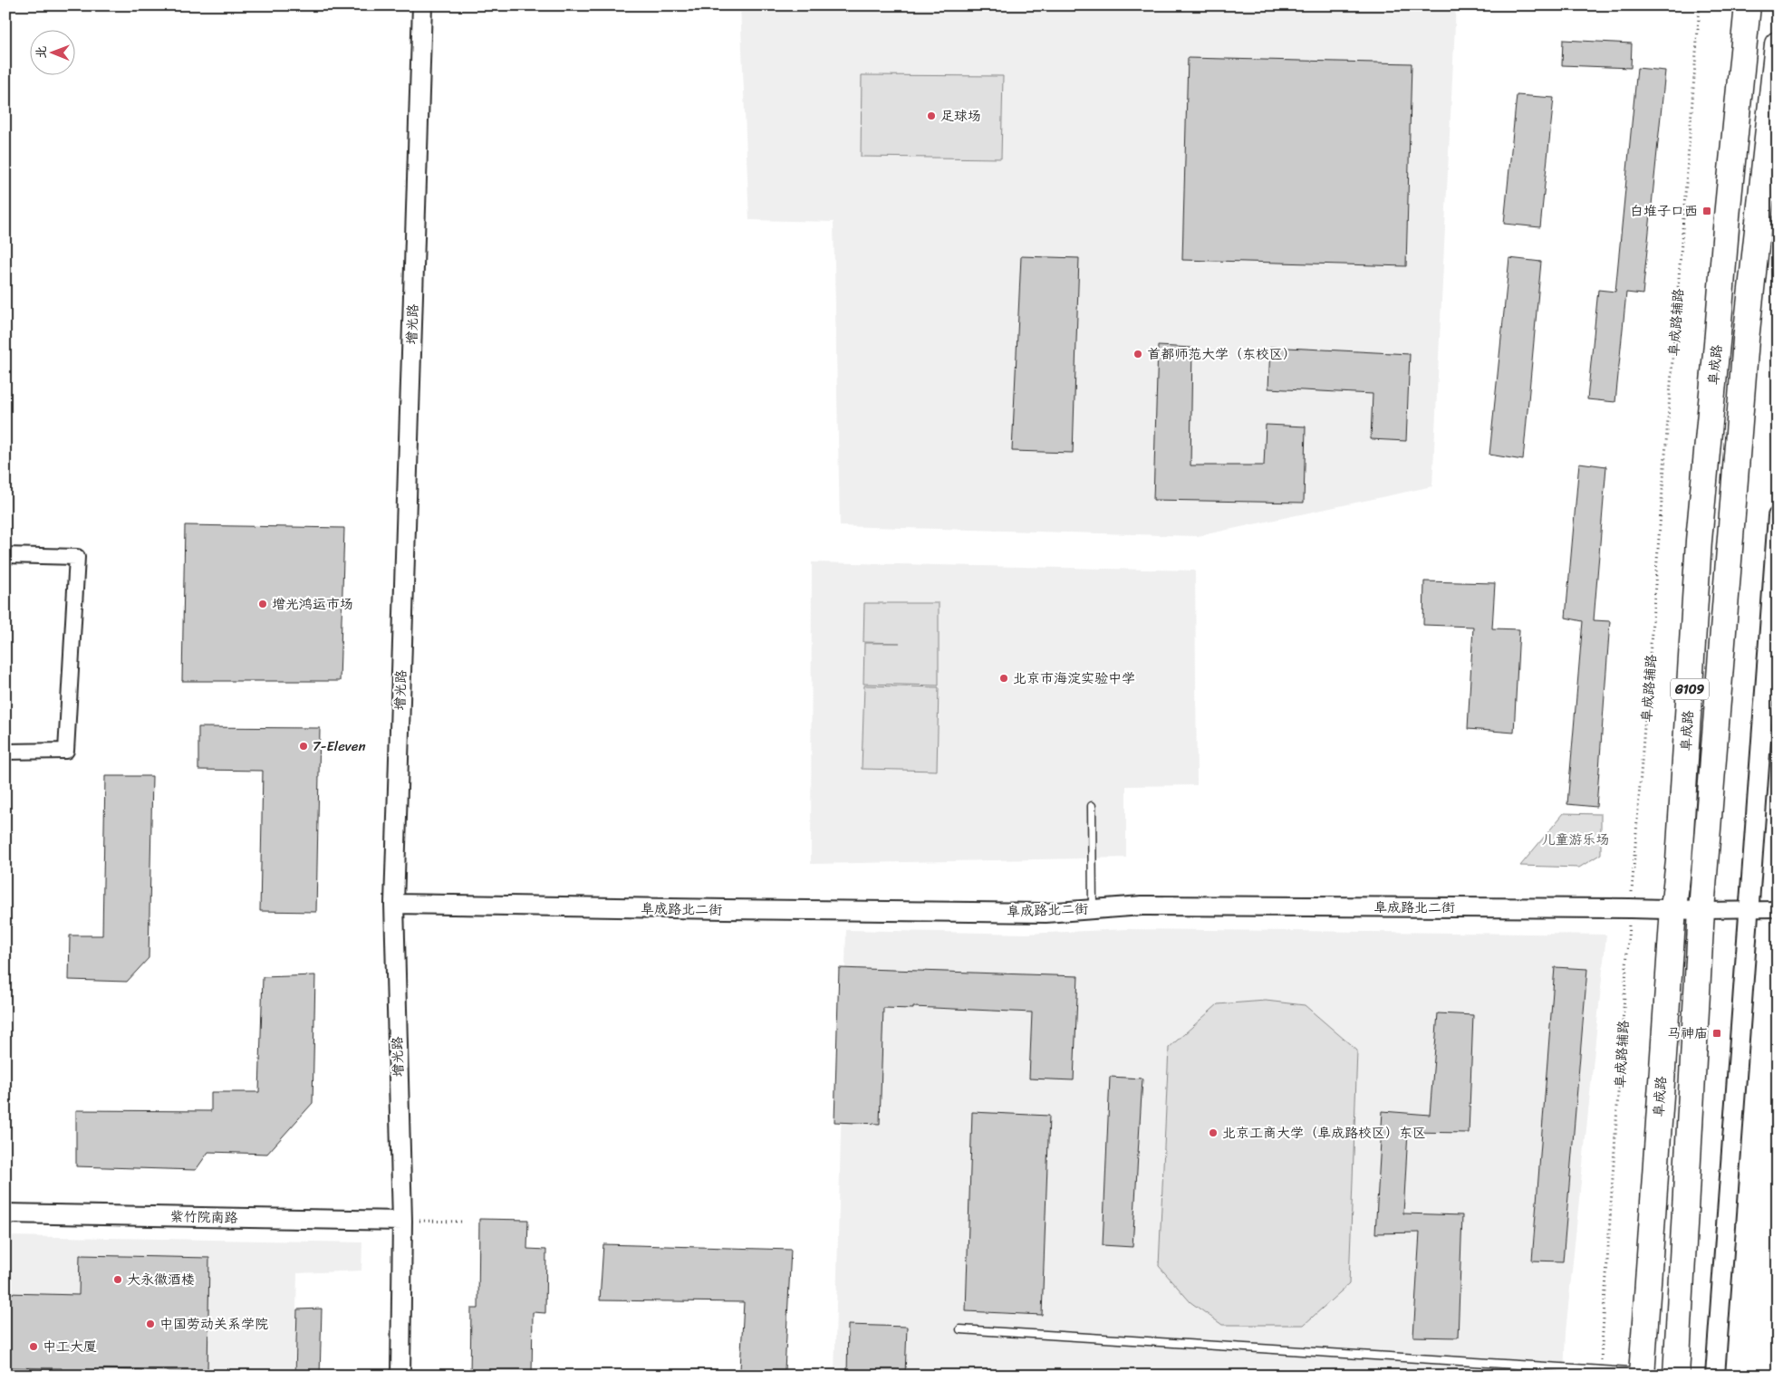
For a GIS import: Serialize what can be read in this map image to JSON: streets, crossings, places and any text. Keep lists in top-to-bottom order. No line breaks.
{"streets":{"highway":["阜成路","G109"],"street":["增光路","阜成路北二街","紫竹院南路"],"path":["阜成路辅路"]},"crossings":[["阜成路辅路","阜成路北二街"],["增光路","阜成路北二街"],["增光路","紫竹院南路"],["阜成路","阜成路北二街"]],"parks":["儿童游乐场"],"places":{"other":["足球场","首都师范大学（东校区）","增光鸿运市场","北京市海淀实验中学","7-Eleven","北京工商大学（阜成路校区）东区","大永徽酒楼","中国劳动关系学院","中工大厦"],"transit":["白堆子口西","马神庙"]},"north":"left"}
